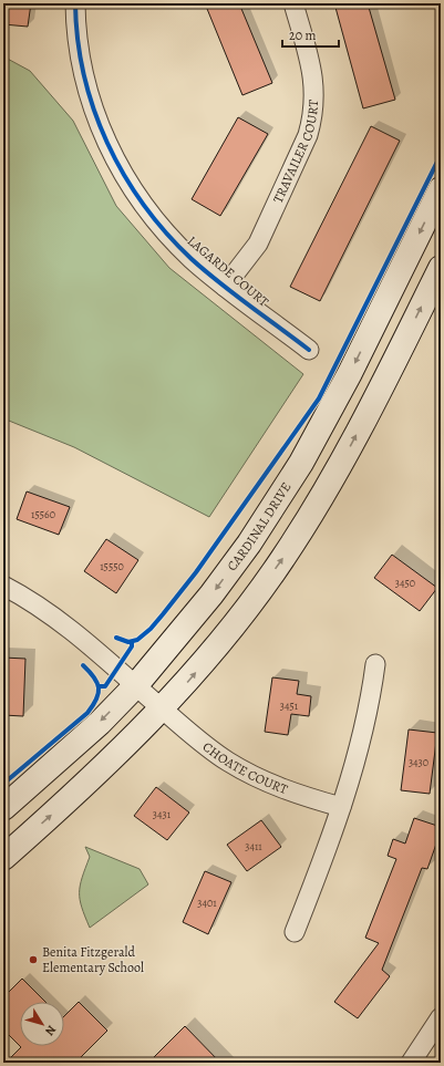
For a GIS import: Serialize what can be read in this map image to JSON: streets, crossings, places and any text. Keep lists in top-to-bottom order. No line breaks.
{"streets":{"main road":["CARDINAL DRIVE"],"street":["TRAVAILER COURT","LAGARDE COURT","CHOATE COURT"]},"crossings":[["TRAVAILER COURT","LAGARDE COURT"],["CARDINAL DRIVE","CHOATE COURT"]],"places":["Benita Fitzgerald Elementary School"],"house_numbers":["15560","15550","3450","3451","3430","3431","3411","3401"],"scale_bar":"20 m","north":"bottom right"}
